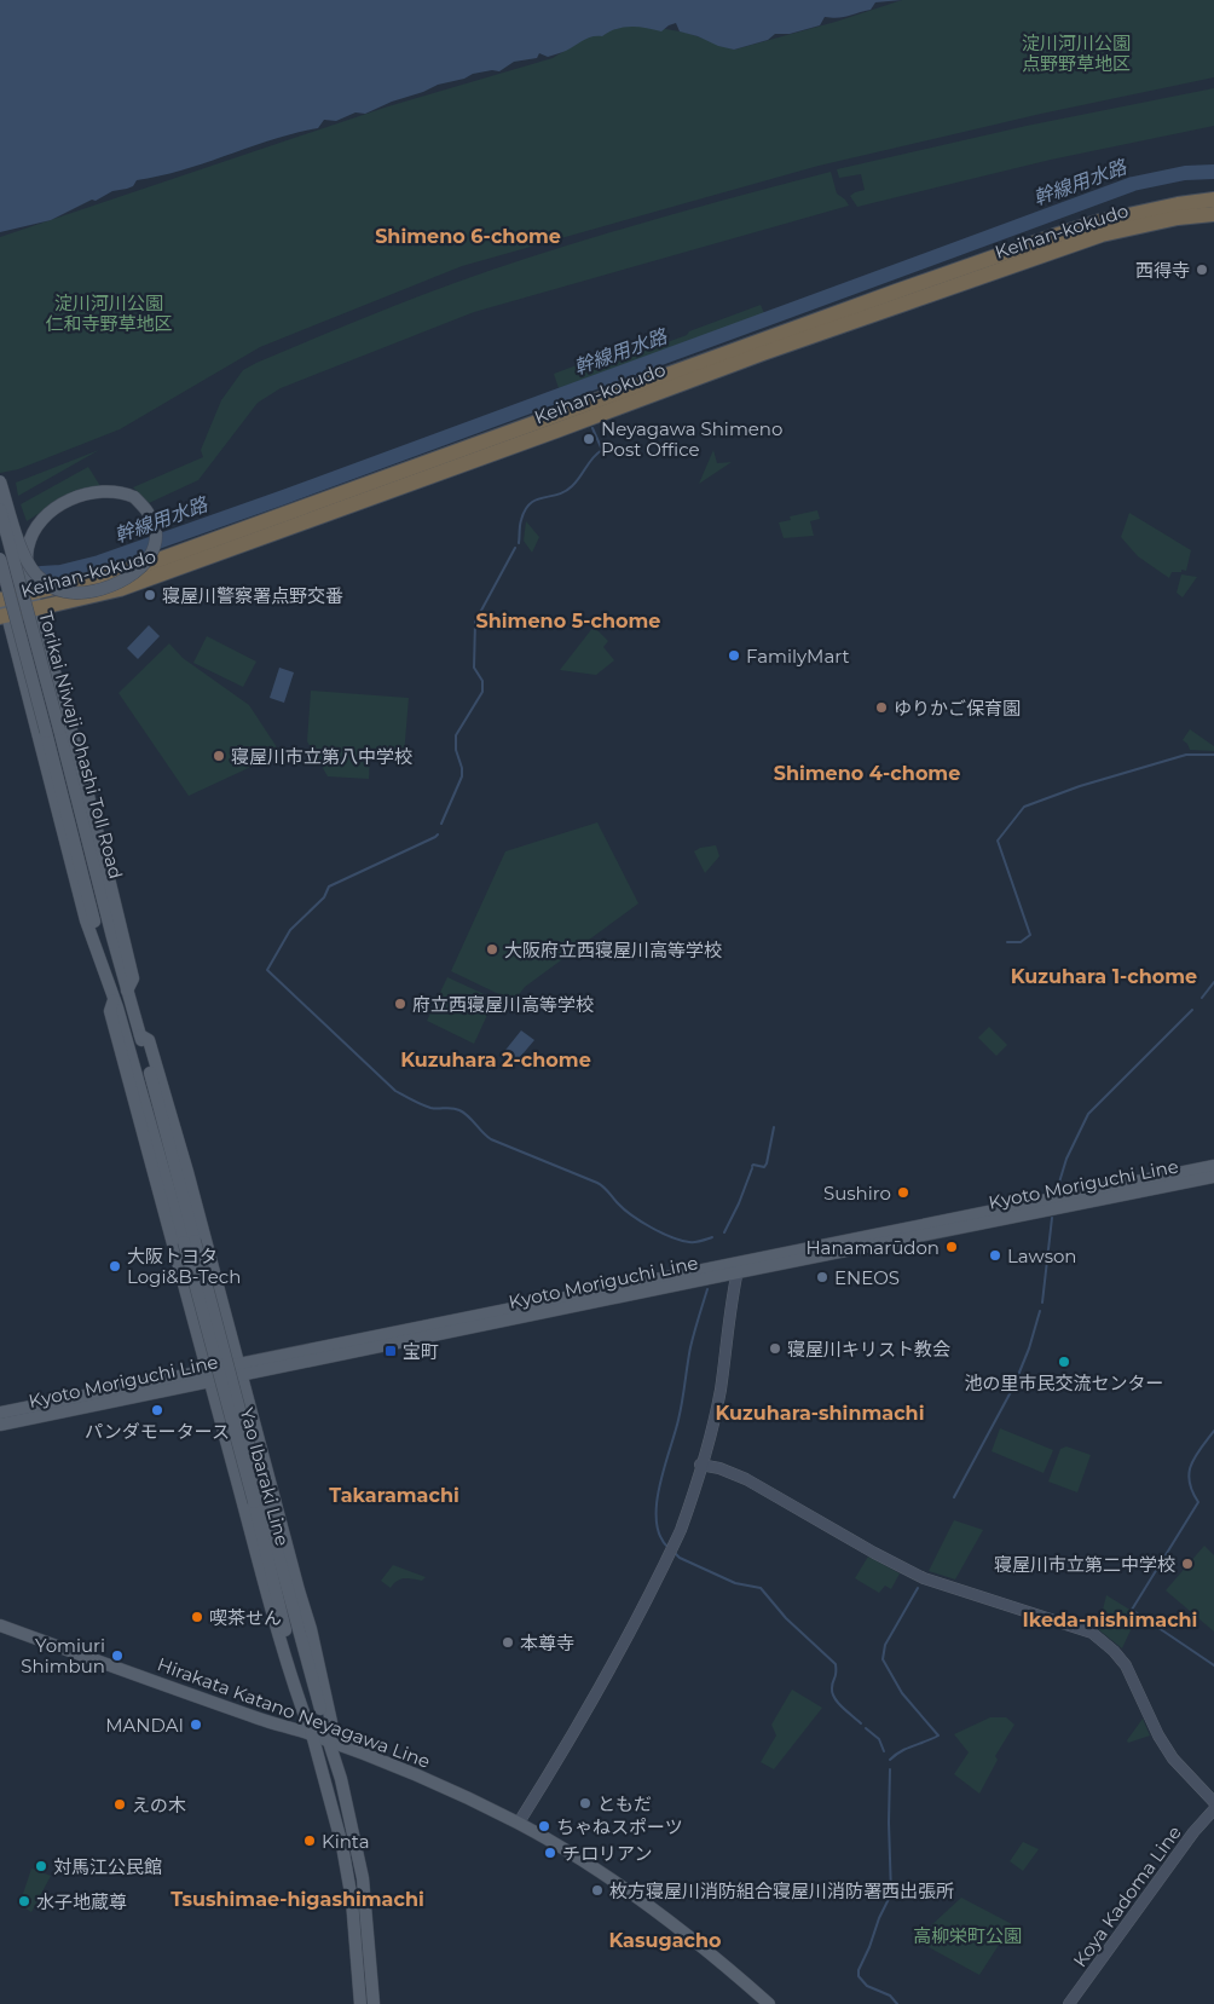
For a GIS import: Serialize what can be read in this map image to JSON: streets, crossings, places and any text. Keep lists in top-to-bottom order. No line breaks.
{"streets":{"highway":["Keihan-kokudo"],"main road":["Torikai Niwaji Ohashi Toll Road","Kyoto Moriguchi Line","Yao Ibaraki Line","Hirakata Katano Neyagawa Line"],"street":["Koya Kadoma Line"]},"crossings":[["Torikai Niwaji Ohashi Toll Road","Yao Ibaraki Line"],["Yao Ibaraki Line","Hirakata Katano Neyagawa Line"]],"districts":["Shimeno 6-chome","Shimeno 5-chome","Shimeno 4-chome","Kuzuhara 1-chome","Kuzuhara 2-chome","Kuzuhara-shinmachi","Takaramachi","Ikeda-nishimachi","Tsushimae-higashimachi","Kasugacho"],"water":["幹線用水路"],"parks":["淀川河川公園 点野野草地区","淀川河川公園 仁和寺野草地区","高柳栄町公園"],"places":{"other":["西得寺","Neyagawa Shimeno Post Office","寝屋川警察署点野交番","FamilyMart","ゆりかご保育園","寝屋川市立第八中学校","大阪府立西寝屋川高等学校","府立西寝屋川高等学校","Sushiro","Hanamarūdon","Lawson","大阪トヨタ Logi&B-Tech","ENEOS","寝屋川キリスト教会","池の里市民交流センター","パンダモータース","寝屋川市立第二中学校","喫茶せん","本尊寺","Yomiuri Shimbun","MANDAI","ともだ","えの木","ちゃねスポーツ","Kinta","チロリアン","対馬江公民館","枚方寝屋川消防組合寝屋川消防署西出張所","水子地蔵尊"],"transit":["宝町"]}}
